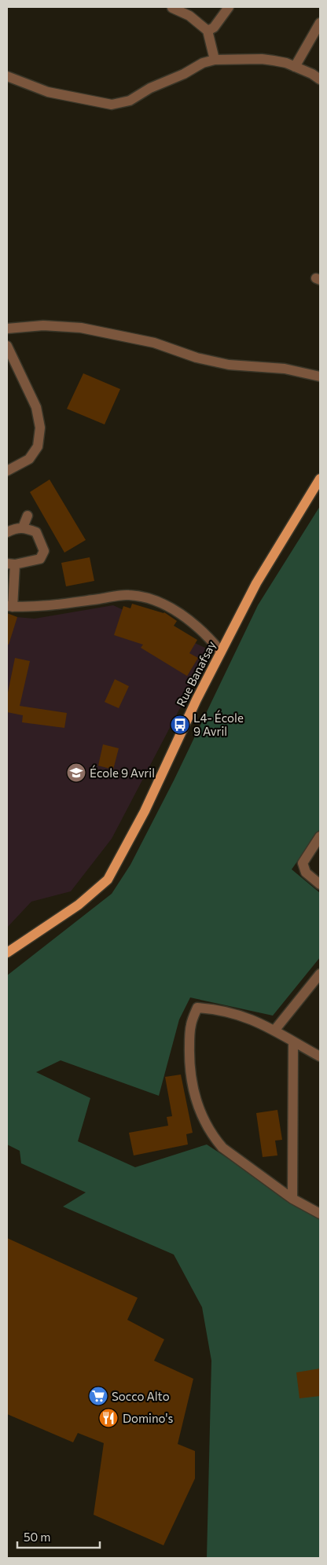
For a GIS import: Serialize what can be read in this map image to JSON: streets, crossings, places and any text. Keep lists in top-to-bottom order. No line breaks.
{"streets":{"main road":["Rue Banafsay"]},"places":{"bus stop":["L4- École 9 Avril"],"school or university":["École 9 Avril"],"supermarket":["Socco Alto"],"restaurant":["Domino's"]},"scale_bar":"50 m"}
